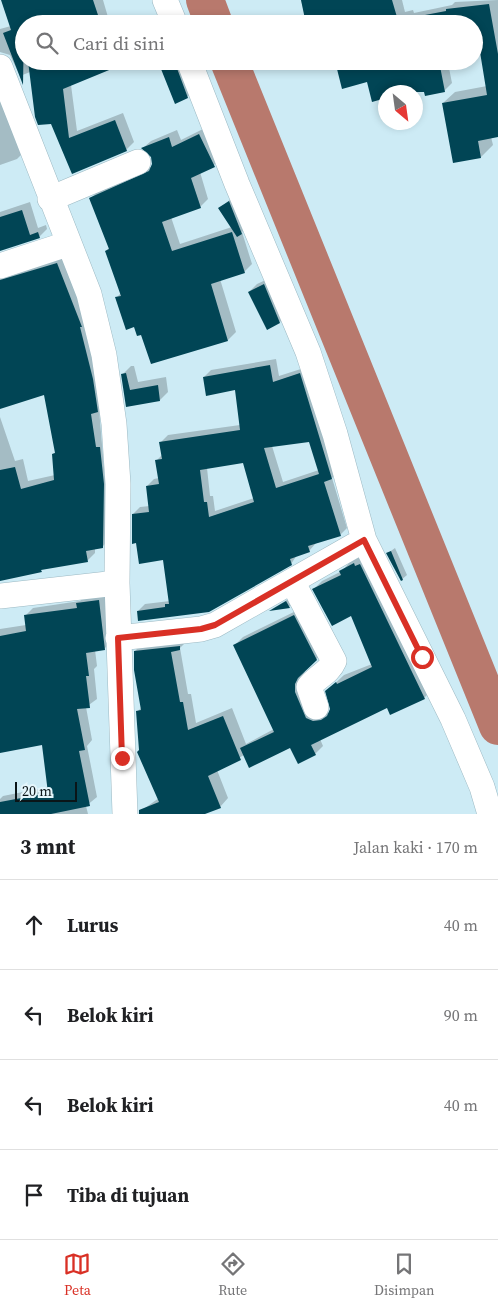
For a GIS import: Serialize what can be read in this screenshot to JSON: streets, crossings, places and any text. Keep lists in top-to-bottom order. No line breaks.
{"scale_bar":"20 m","north":"bottom right","page":{"search":"Cari di sini","scale":"20 m","heading":["3 mnt","Jalan kaki · 170 m"],"list":[["Lurus","40 m"],["Belok kiri","90 m"],["Belok kiri","40 m"],"Tiba di tujuan"],"nav":["Peta","Rute","Disimpan"]}}
